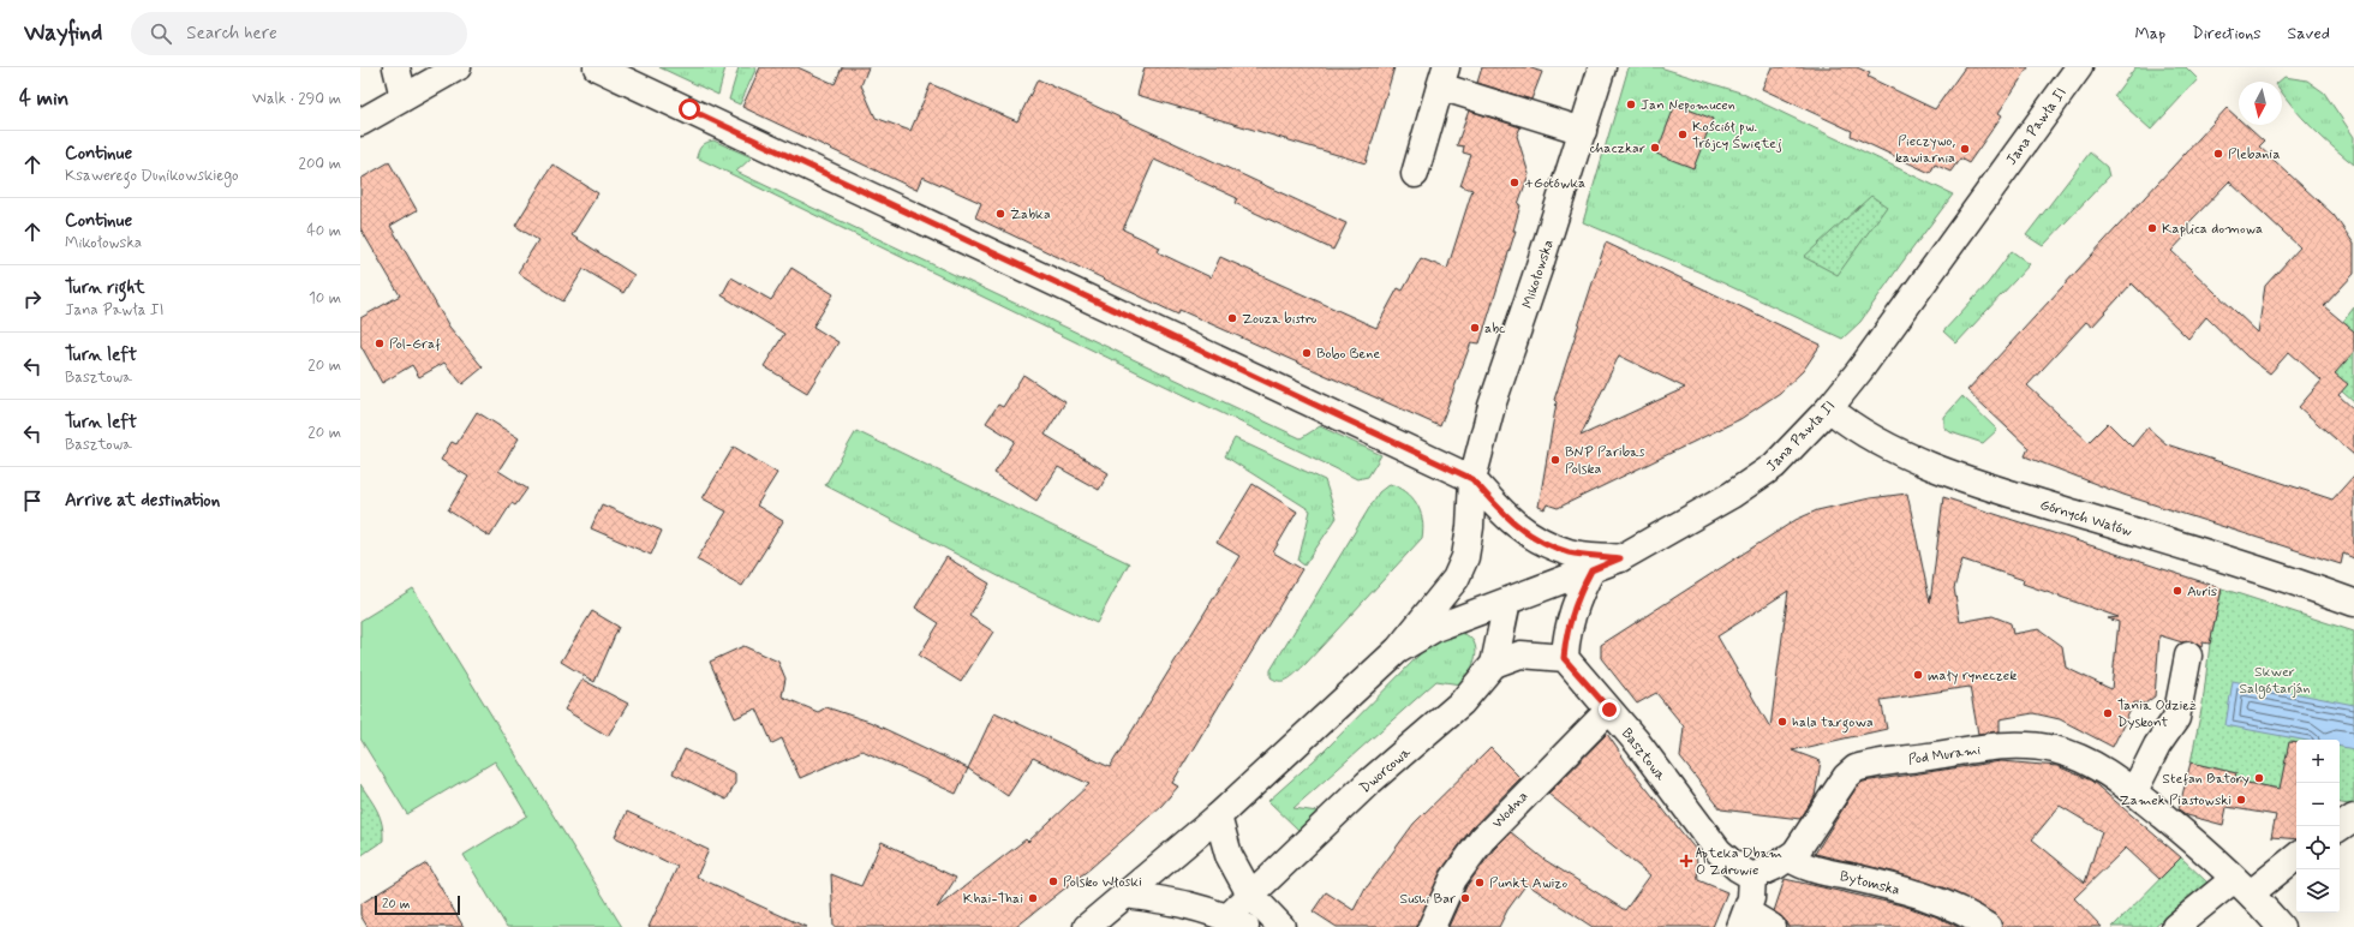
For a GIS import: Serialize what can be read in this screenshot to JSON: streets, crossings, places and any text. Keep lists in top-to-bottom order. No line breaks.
{"streets":{"street":["Jana Pawła II","Mikołowska","Górnych Wałów","Basztowa","Pod Murami","Dworcowa","Wodna","Bytomska"]},"crossings":[["Jana Pawła II","Mikołowska"],["Jana Pawła II","Górnych Wałów"],["Jana Pawła II","Dworcowa"],["Basztowa","Wodna"],["Pod Murami","Bytomska"]],"parks":["Skwer Salgótarján"],"places":{"other":["Jan Nepomucen","Kościół pw. Trójcy Świętej","chaczkar","Pieczywo, kawiarnia","Plebania","+Gotówka","Żabka","Kaplica domowa","Zouza bistro","abc","Pol-Graf","Bobo Bene","BNP Paribas Polska","Auris","mały ryneczek","Tania Odzież Dyskont","hala targowa","Stefan Batory","Zamek Piastowski","Polsko Włoski","Punkt Awizo","Khai-Thai","Sushi Bar"],"health":["Apteka Dbam O Zdrowie"]},"scale_bar":"20 m","north":"bottom","page":{"header":"Wayfind","search":"Search here","nav":["Map","Directions","Saved"],"heading":["4 min","Walk · 290 m"],"list":[["Continue","Ksawerego Dunikowskiego","200 m"],["Continue","Mikołowska","40 m"],["Turn right","Jana Pawła II","10 m"],["Turn left","Basztowa","20 m"],["Turn left","Basztowa","20 m"],"Arrive at destination"],"map_buttons":["+","−"],"scale":"20 m"}}
